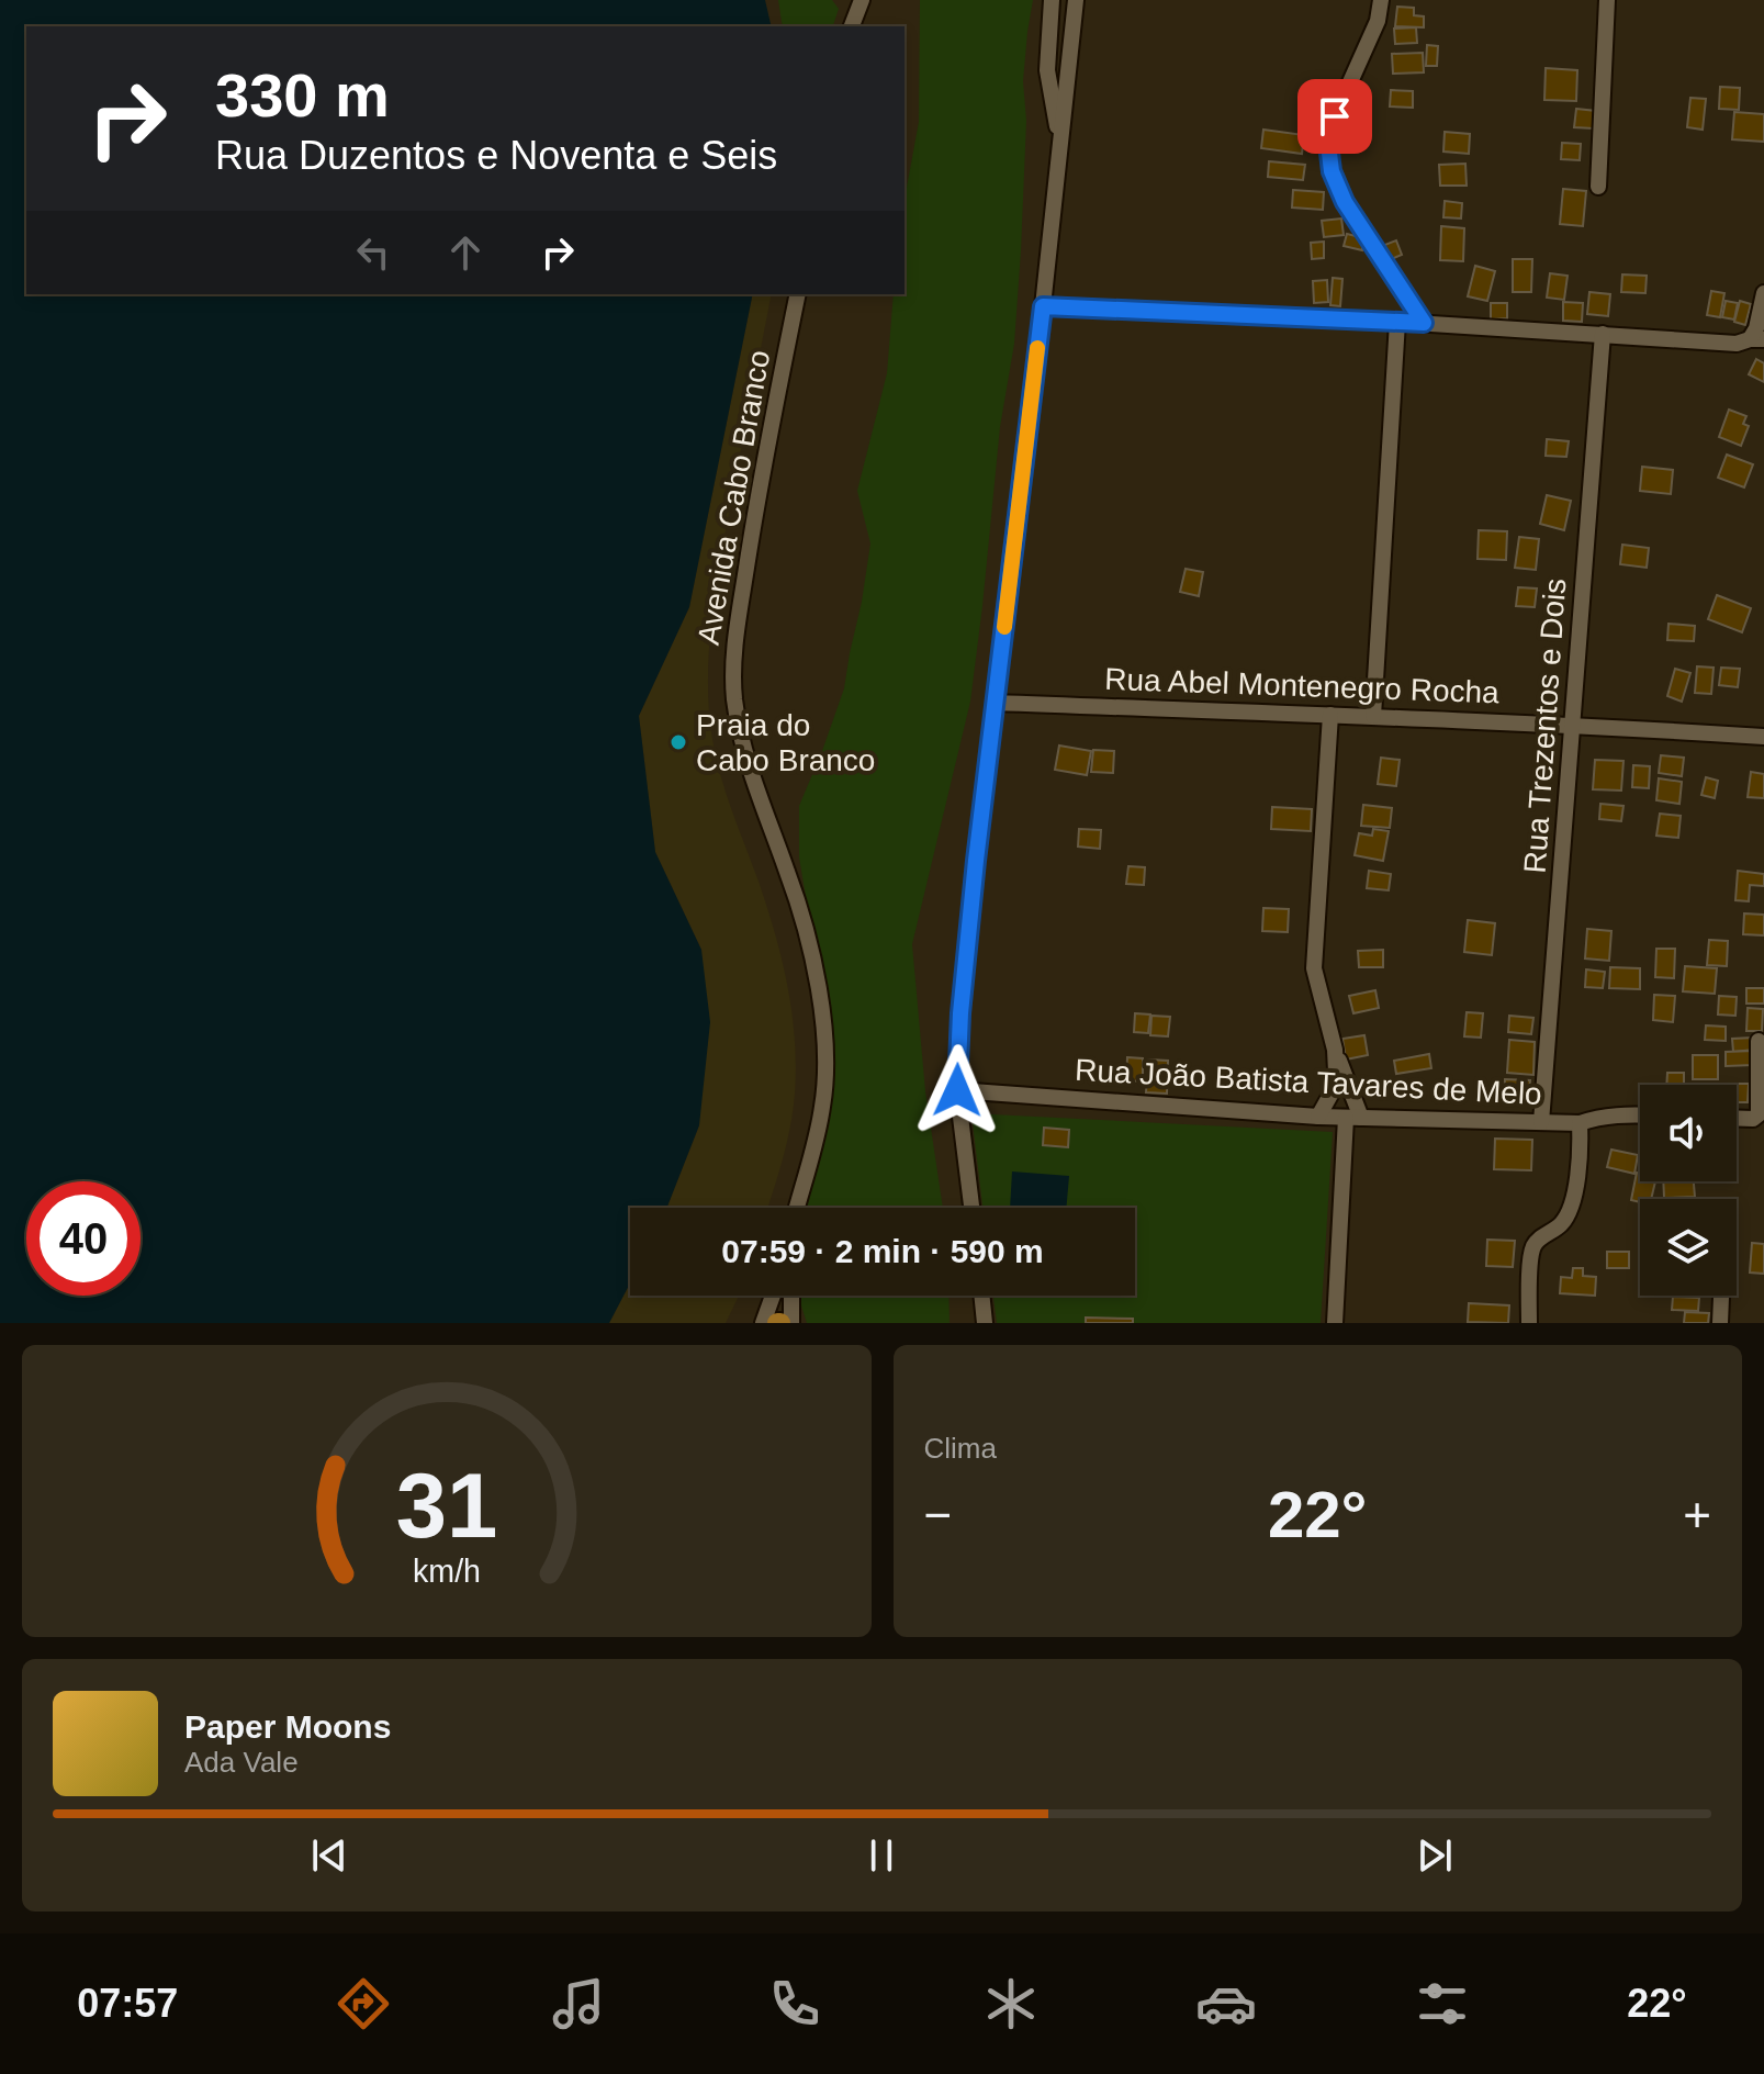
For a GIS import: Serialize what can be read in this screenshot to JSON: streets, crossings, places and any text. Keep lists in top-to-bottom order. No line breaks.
{"streets":{"street":["Avenida Cabo Branco","Rua Abel Montenegro Rocha","Rua Trezentos e Dois","Rua João Batista Tavares de Melo"]},"crossings":[["Rua Abel Montenegro Rocha","Rua Trezentos e Dois"],["Rua Trezentos e Dois","Rua João Batista Tavares de Melo"]],"places":["Praia do Cabo Branco"],"page":{"turn":["330 m","Rua Duzentos e Noventa e Seis"],"limit":"40","trip":"07:59 · 2 min · 590 m","tile":"Clima","heat":["−","22°","+"],"song":["Paper Moons","Ada Vale"],"tabs":["07:57","22°"],"gauge":["31","km/h"]}}
